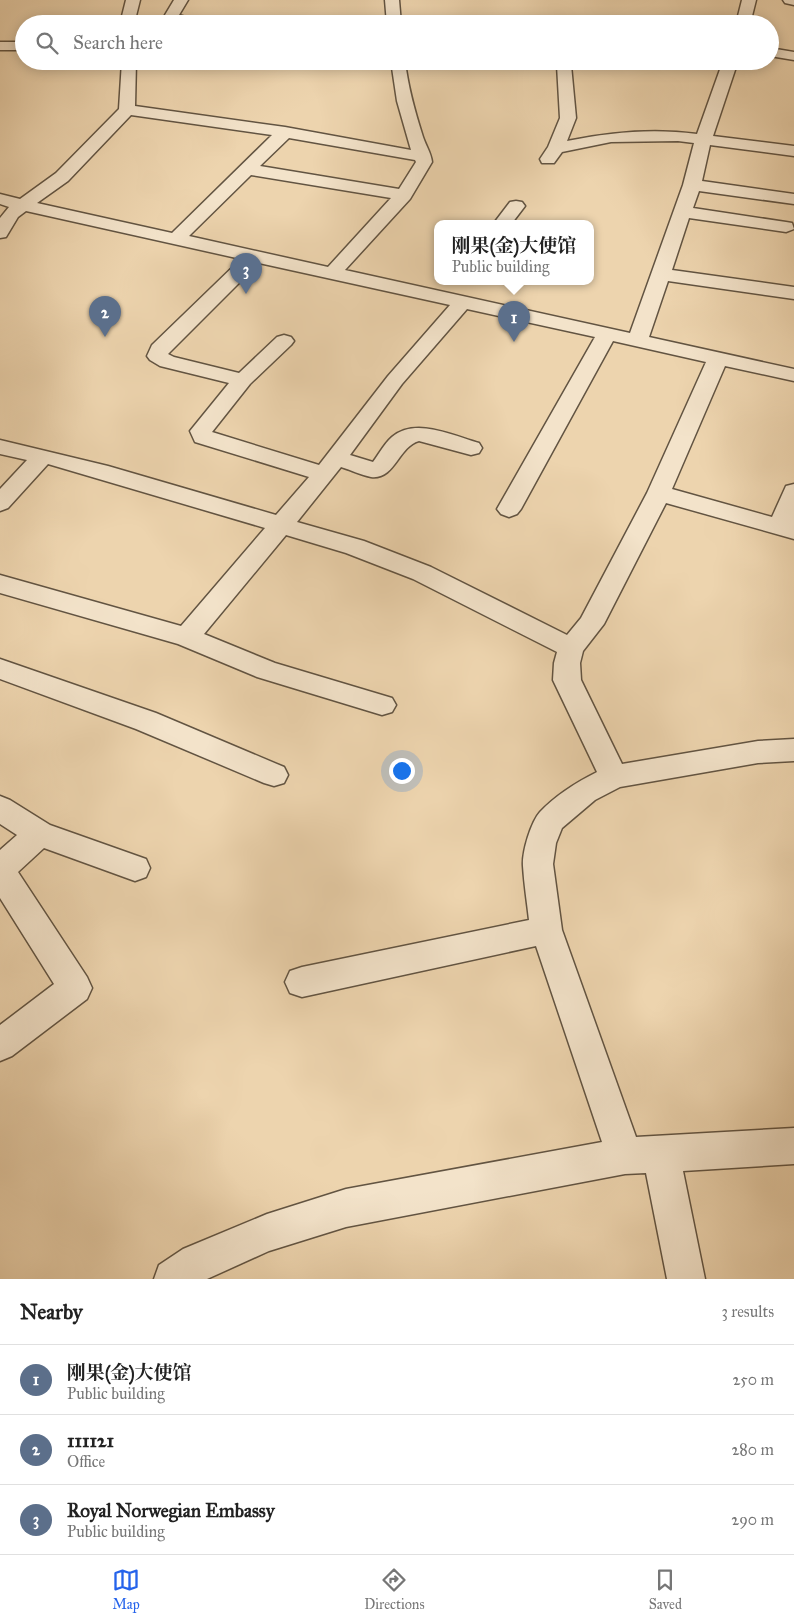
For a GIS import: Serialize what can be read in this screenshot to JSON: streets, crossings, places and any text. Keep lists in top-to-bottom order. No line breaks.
{"page":{"search":"Search here","popup":["刚果(金)大使馆","Public building"],"pins":["3","2","1"],"heading":["Nearby","3 results"],"list":[{"mark":"1","name":"刚果(金)大使馆","note":"Public building","value":"250 m"},{"mark":"2","name":"111121","note":"Office","value":"280 m"},{"mark":"3","name":"Royal Norwegian Embassy","note":"Public building","value":"290 m"}],"nav":["Map","Directions","Saved"]}}
